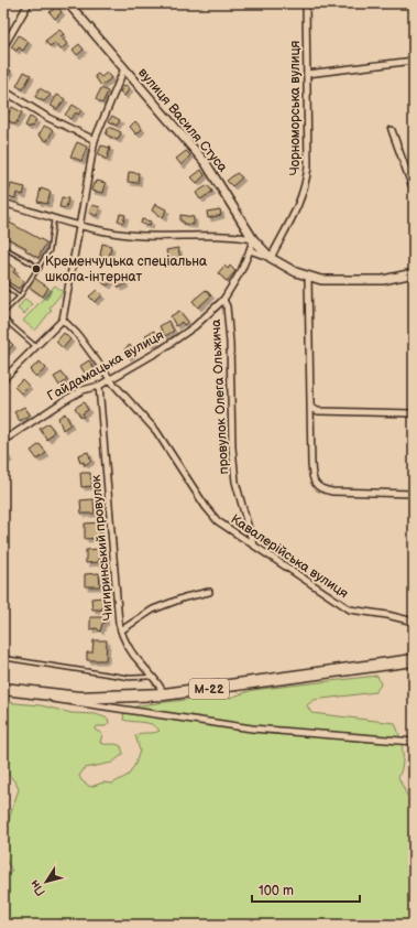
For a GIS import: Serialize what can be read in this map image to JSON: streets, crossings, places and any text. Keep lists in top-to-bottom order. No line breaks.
{"streets":{"highway":["М-22"],"main road":["вулиця Василя Стуса"],"street":["Чорноморська вулиця","Гайдамацька вулиця","провулок Олега Ольжича","Чигиринський провулок","Кавалерійська вулиця"]},"crossings":[["Чорноморська вулиця","вулиця Василя Стуса"],["вулиця Василя Стуса","Гайдамацька вулиця"],["Гайдамацька вулиця","провулок Олега Ольжича"],["Гайдамацька вулиця","Чигиринський провулок"],["Гайдамацька вулиця","Кавалерійська вулиця"],["провулок Олега Ольжича","Кавалерійська вулиця"],["Чигиринський провулок","М-22"]],"places":["Кременчуцька спеціальна школа-інтернат"],"scale_bar":"100 m","north":"bottom left"}
